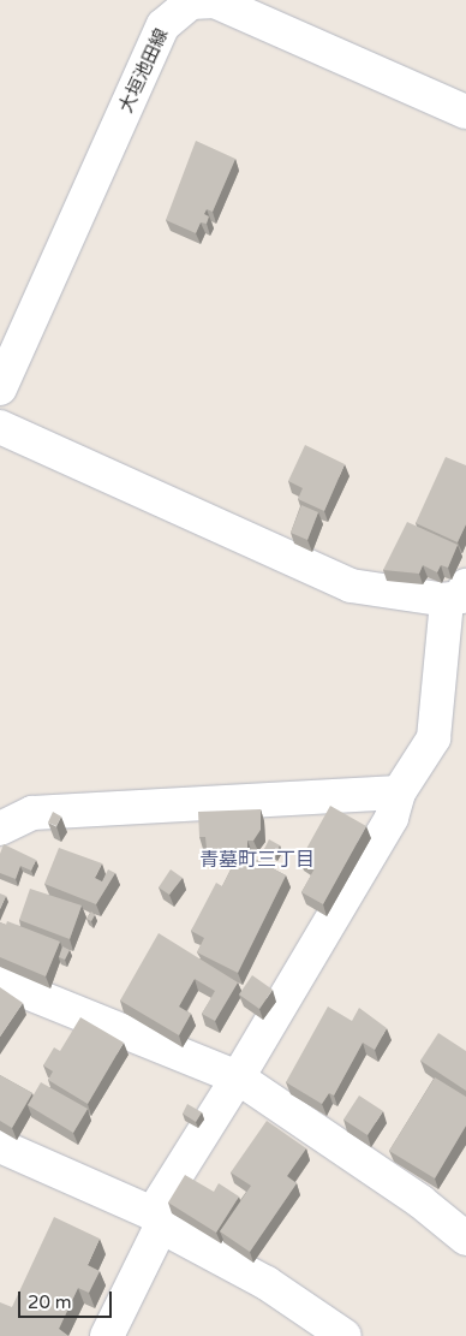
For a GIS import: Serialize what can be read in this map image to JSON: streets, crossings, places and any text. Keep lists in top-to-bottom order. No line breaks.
{"streets":{"street":["大垣池田線"]},"districts":["青墓町三丁目"],"scale_bar":"20 m"}
